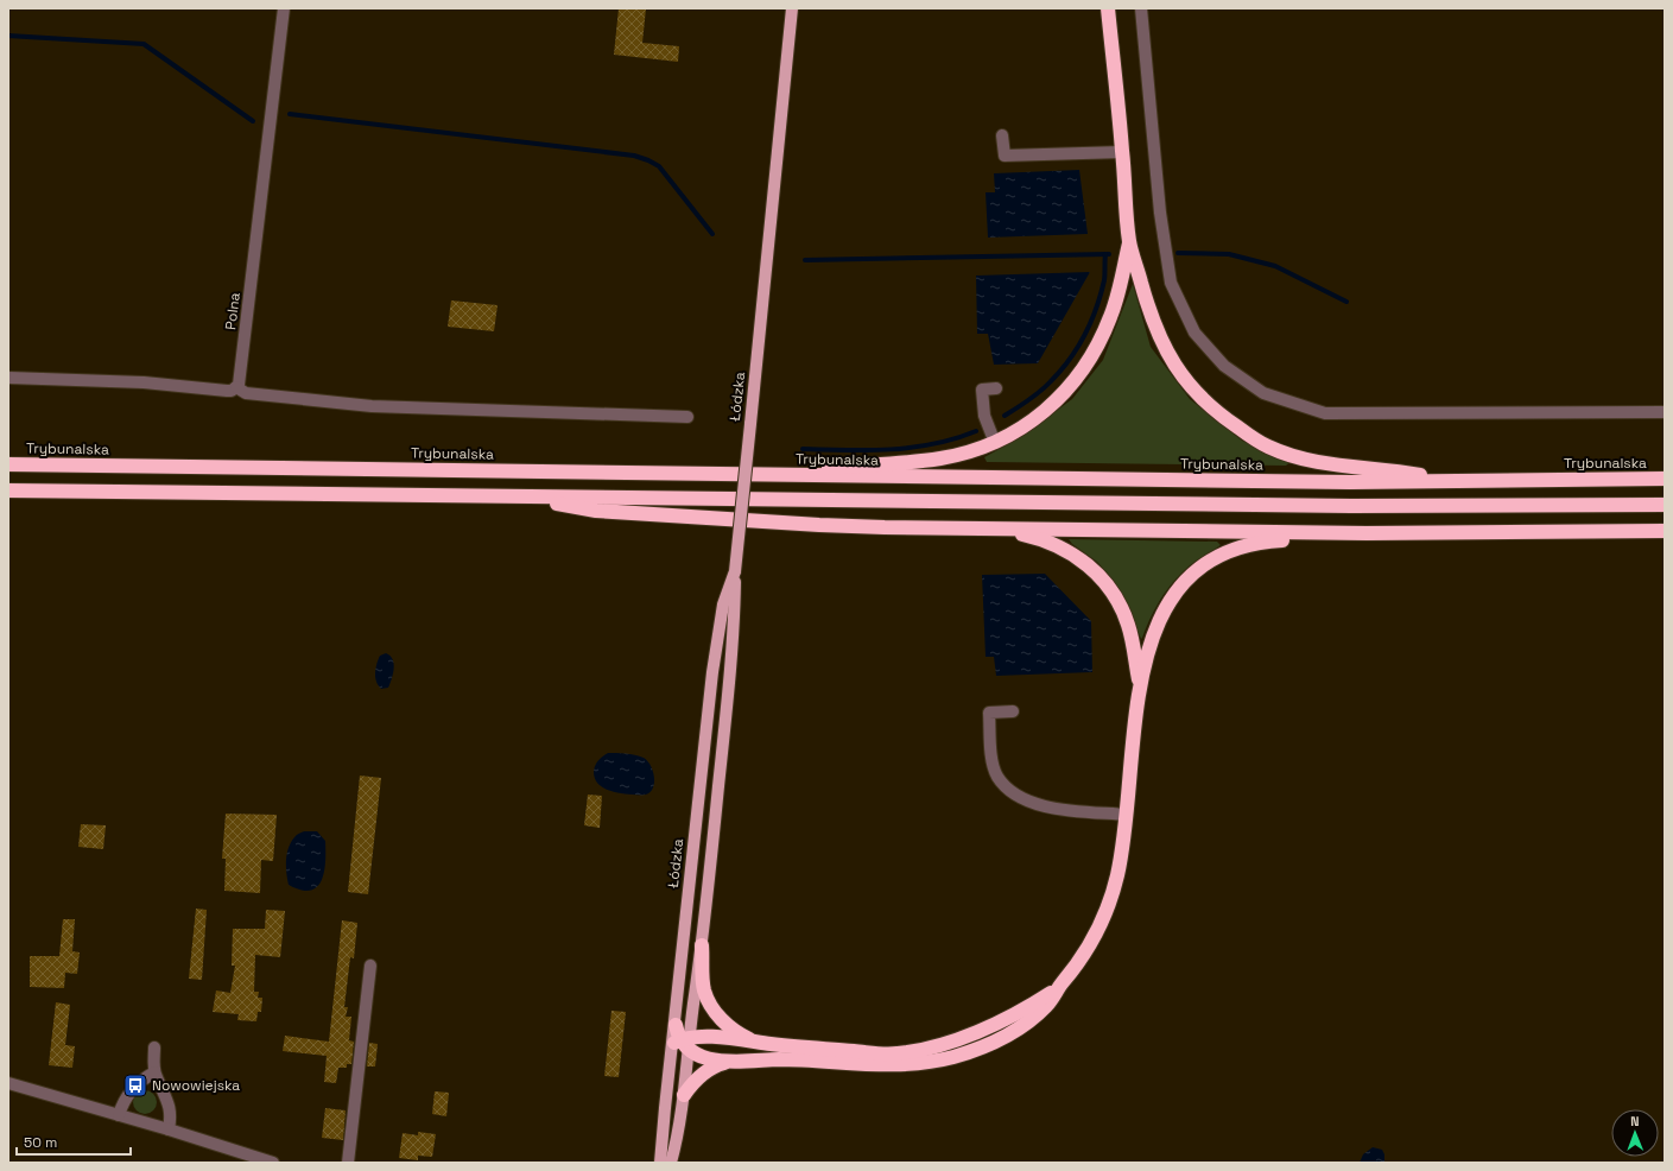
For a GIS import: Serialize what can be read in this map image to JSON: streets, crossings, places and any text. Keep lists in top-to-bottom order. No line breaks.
{"streets":{"highway":["Trybunalska"],"main road":["Łódzka"],"street":["Polna"]},"places":{"bus stop":["Nowowiejska"]},"scale_bar":"50 m","north":"top"}
